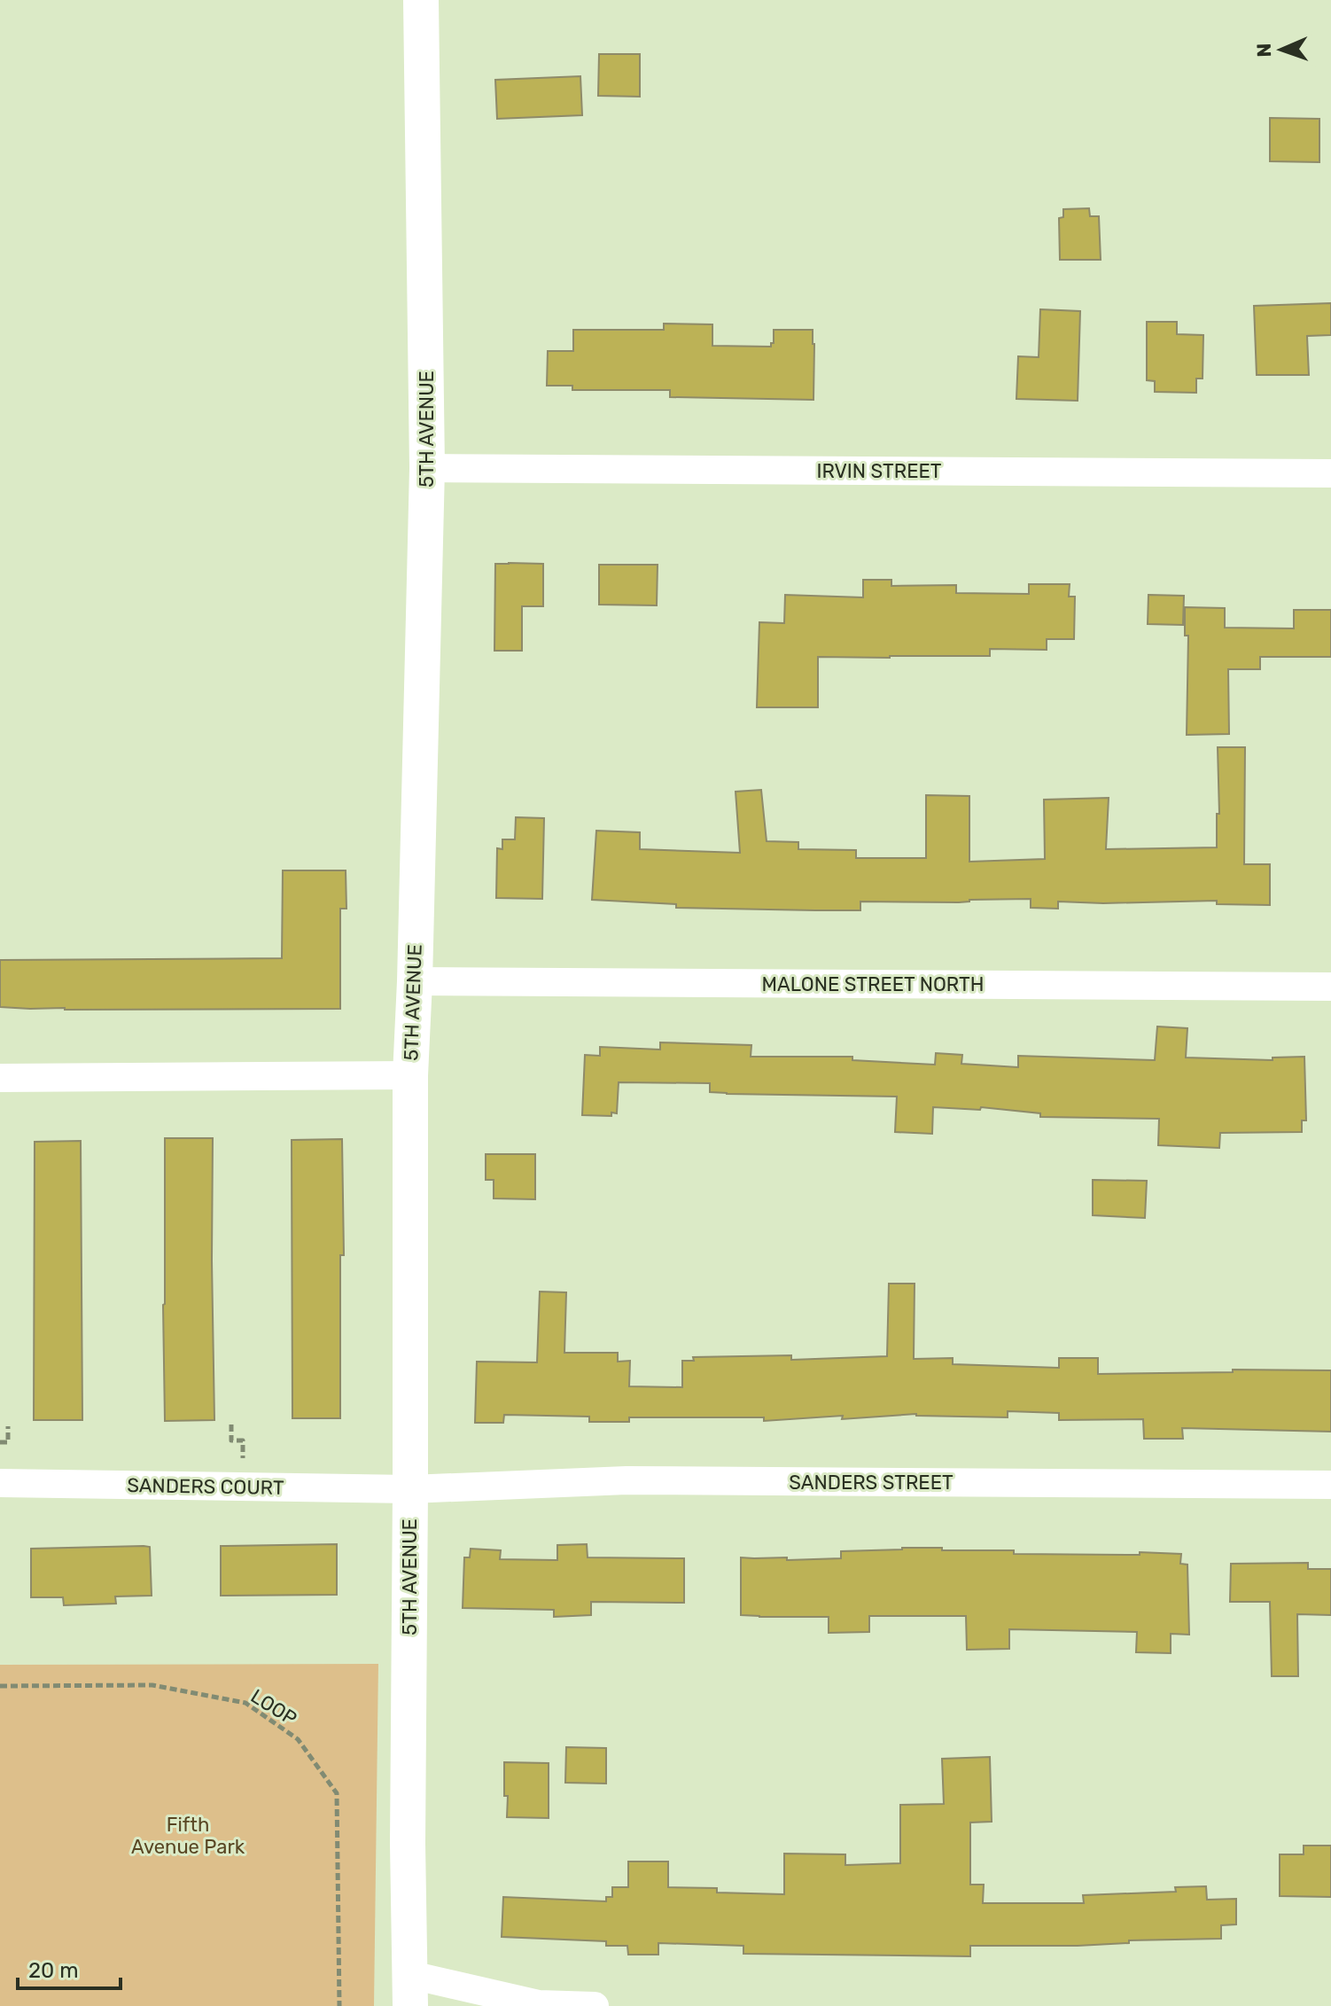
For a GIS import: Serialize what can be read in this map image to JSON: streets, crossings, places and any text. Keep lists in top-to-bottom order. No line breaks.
{"streets":{"street":["5TH AVENUE","IRVIN STREET","MALONE STREET NORTH","SANDERS STREET","SANDERS COURT"],"path":["LOOP"]},"crossings":[["5TH AVENUE","IRVIN STREET"],["5TH AVENUE","MALONE STREET NORTH"],["5TH AVENUE","SANDERS STREET"],["5TH AVENUE","SANDERS COURT"],["SANDERS STREET","SANDERS COURT"]],"parks":["Fifth Avenue Park"],"scale_bar":"20 m","north":"left"}
